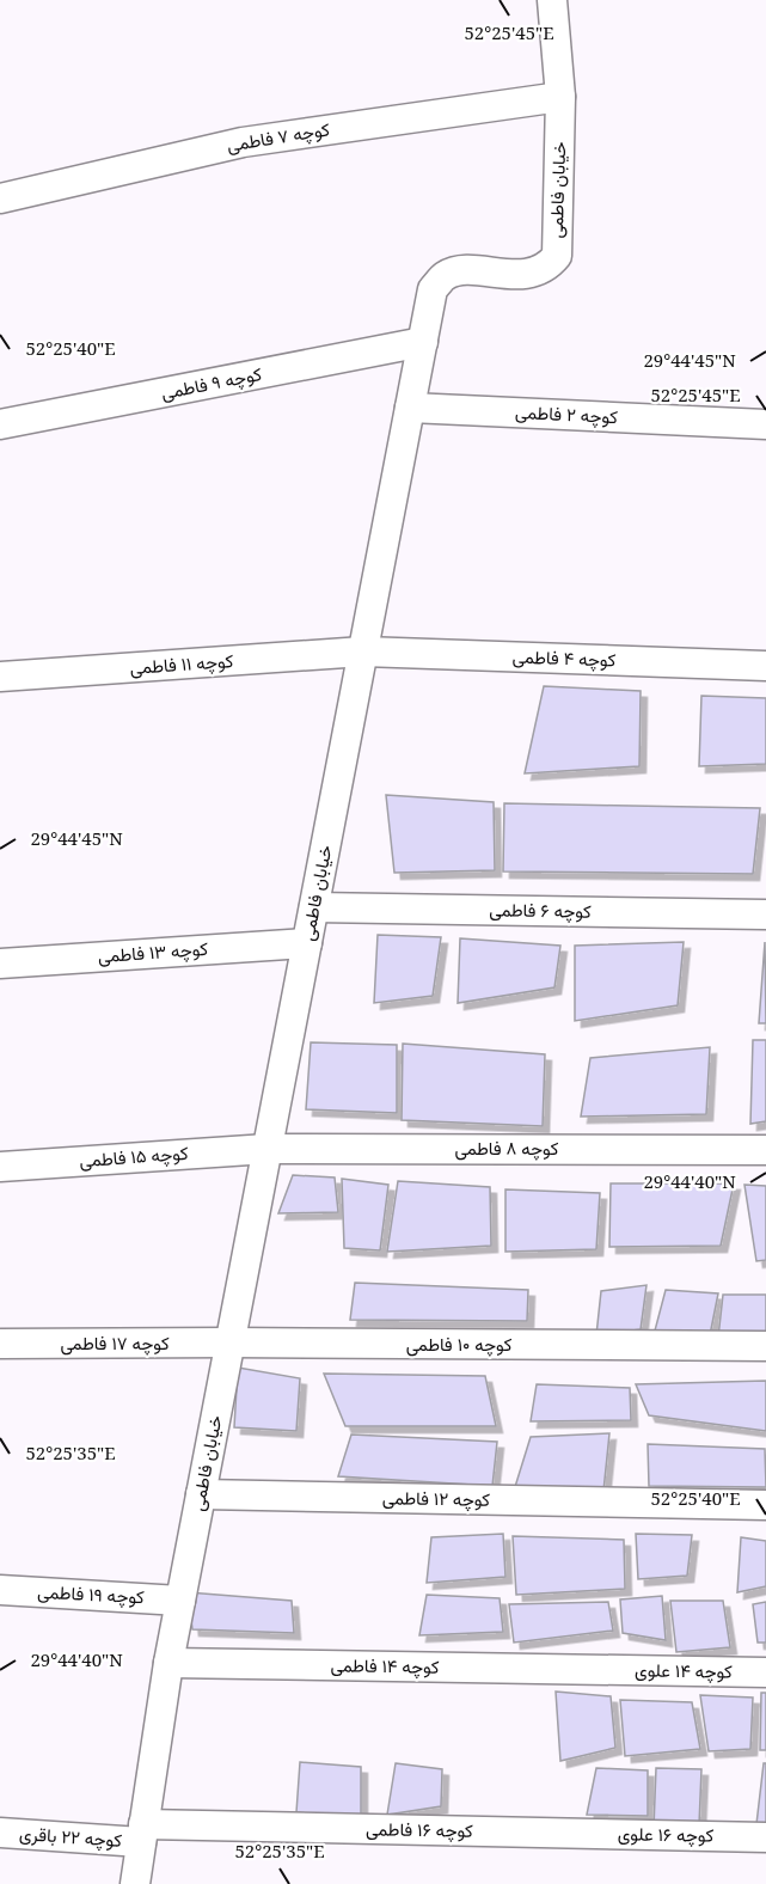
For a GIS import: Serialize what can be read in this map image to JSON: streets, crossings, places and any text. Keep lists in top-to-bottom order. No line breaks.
{"streets":{"street":["کوچه ۷ فاطمی","خیابان فاطمی","کوچه ۹ فاطمی","کوچه ۲ فاطمی","کوچه ۴ فاطمی","کوچه ۱۱ فاطمی","کوچه ۶ فاطمی","کوچه ۱۳ فاطمی","کوچه ۸ فاطمی","کوچه ۱۵ فاطمی","کوچه ۱۷ فاطمی","کوچه ۱۰ فاطمی","کوچه ۱۲ فاطمی","کوچه ۱۹ فاطمی","کوچه ۱۴ فاطمی","کوچه ۱۴ علوی","کوچه ۱۶ فاطمی","کوچه ۱۶ علوی","کوچه ۲۲ باقری"]},"crossings":[["کوچه ۷ فاطمی","خیابان فاطمی"],["خیابان فاطمی","کوچه ۹ فاطمی"],["خیابان فاطمی","کوچه ۲ فاطمی"],["خیابان فاطمی","کوچه ۴ فاطمی"],["خیابان فاطمی","کوچه ۱۱ فاطمی"],["خیابان فاطمی","کوچه ۶ فاطمی"],["خیابان فاطمی","کوچه ۱۳ فاطمی"],["خیابان فاطمی","کوچه ۸ فاطمی"],["خیابان فاطمی","کوچه ۱۵ فاطمی"],["خیابان فاطمی","کوچه ۱۷ فاطمی"],["خیابان فاطمی","کوچه ۱۰ فاطمی"],["خیابان فاطمی","کوچه ۱۲ فاطمی"],["خیابان فاطمی","کوچه ۱۹ فاطمی"],["خیابان فاطمی","کوچه ۱۴ فاطمی"],["خیابان فاطمی","کوچه ۱۶ فاطمی"],["خیابان فاطمی","کوچه ۲۲ باقری"],["کوچه ۴ فاطمی","کوچه ۱۱ فاطمی"],["کوچه ۸ فاطمی","کوچه ۱۵ فاطمی"],["کوچه ۱۷ فاطمی","کوچه ۱۰ فاطمی"],["کوچه ۱۴ فاطمی","کوچه ۱۴ علوی"],["کوچه ۱۶ فاطمی","کوچه ۱۶ علوی"],["کوچه ۱۶ فاطمی","کوچه ۲۲ باقری"]],"coordinates":["52°25'45\"E","52°25'40\"E","29°44'45\"N","29°44'40\"N","52°25'35\"E"]}
